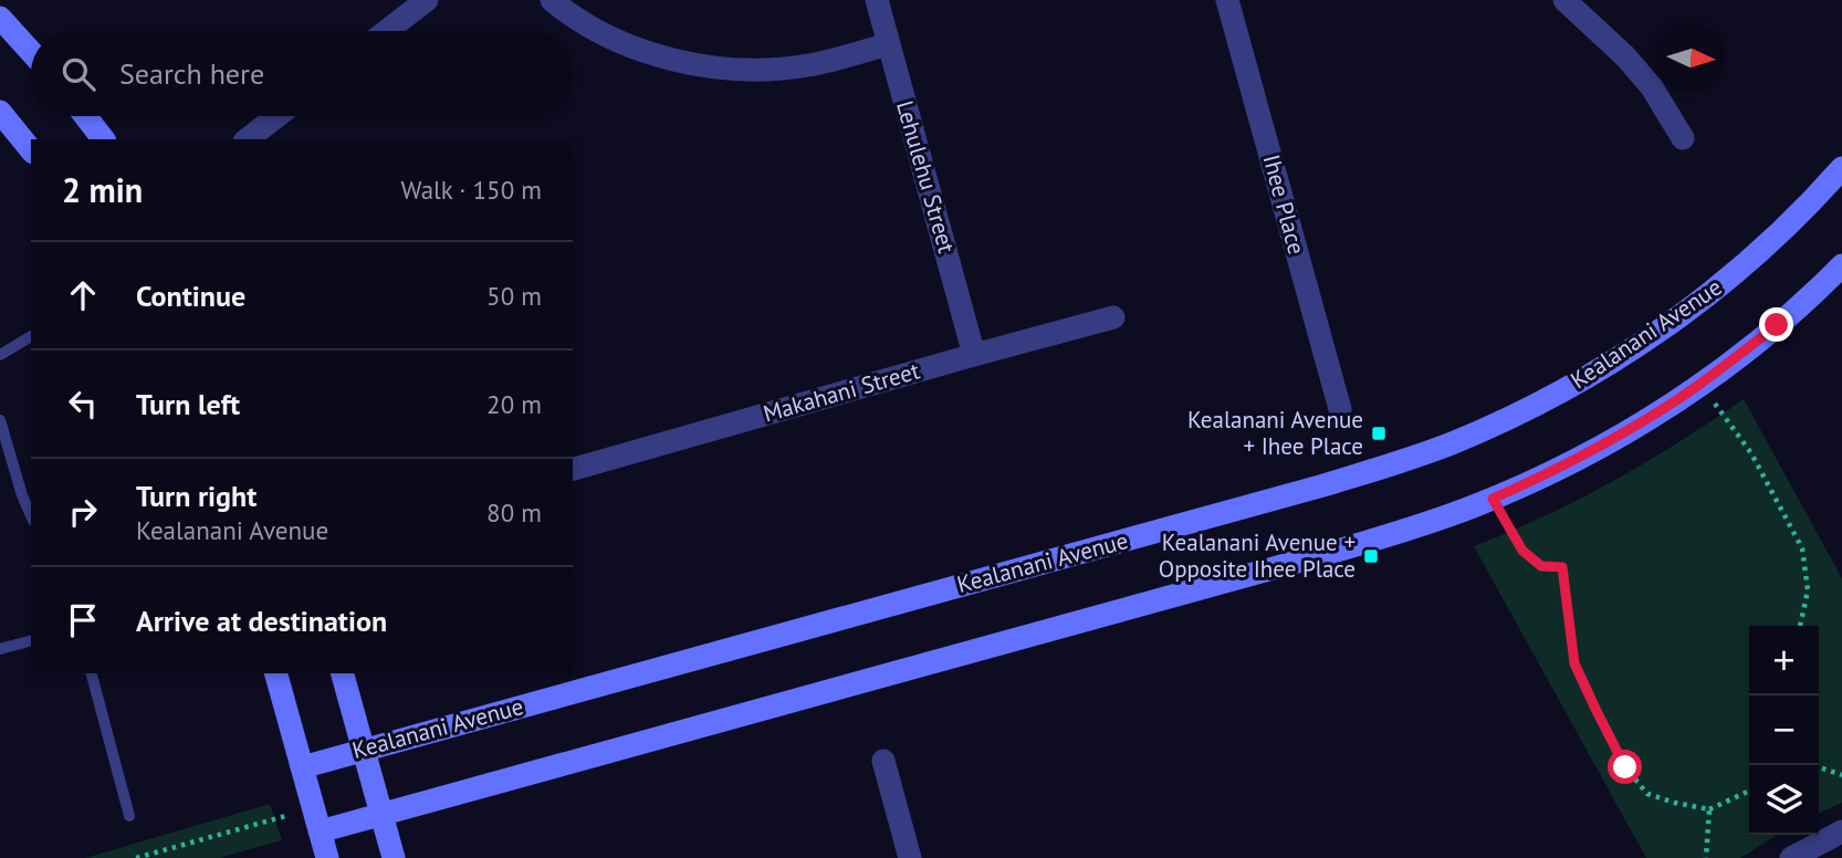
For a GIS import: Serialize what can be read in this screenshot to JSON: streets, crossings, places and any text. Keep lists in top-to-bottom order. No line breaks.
{"streets":{"street":["Lehulehu Street","Ihee Place","Kealanani Avenue","Makahani Street"]},"crossings":[["Lehulehu Street","Makahani Street"]],"places":{"transit":["Kealanani Avenue + Ihee Place","Kealanani Avenue + Opposite Ihee Place"]},"north":"right","page":{"search":"Search here","heading":["2 min","Walk · 150 m"],"list":[["Continue","50 m"],["Turn left","20 m"],["Turn right","Kealanani Avenue","80 m"],"Arrive at destination"],"map_buttons":["+","−"]}}
